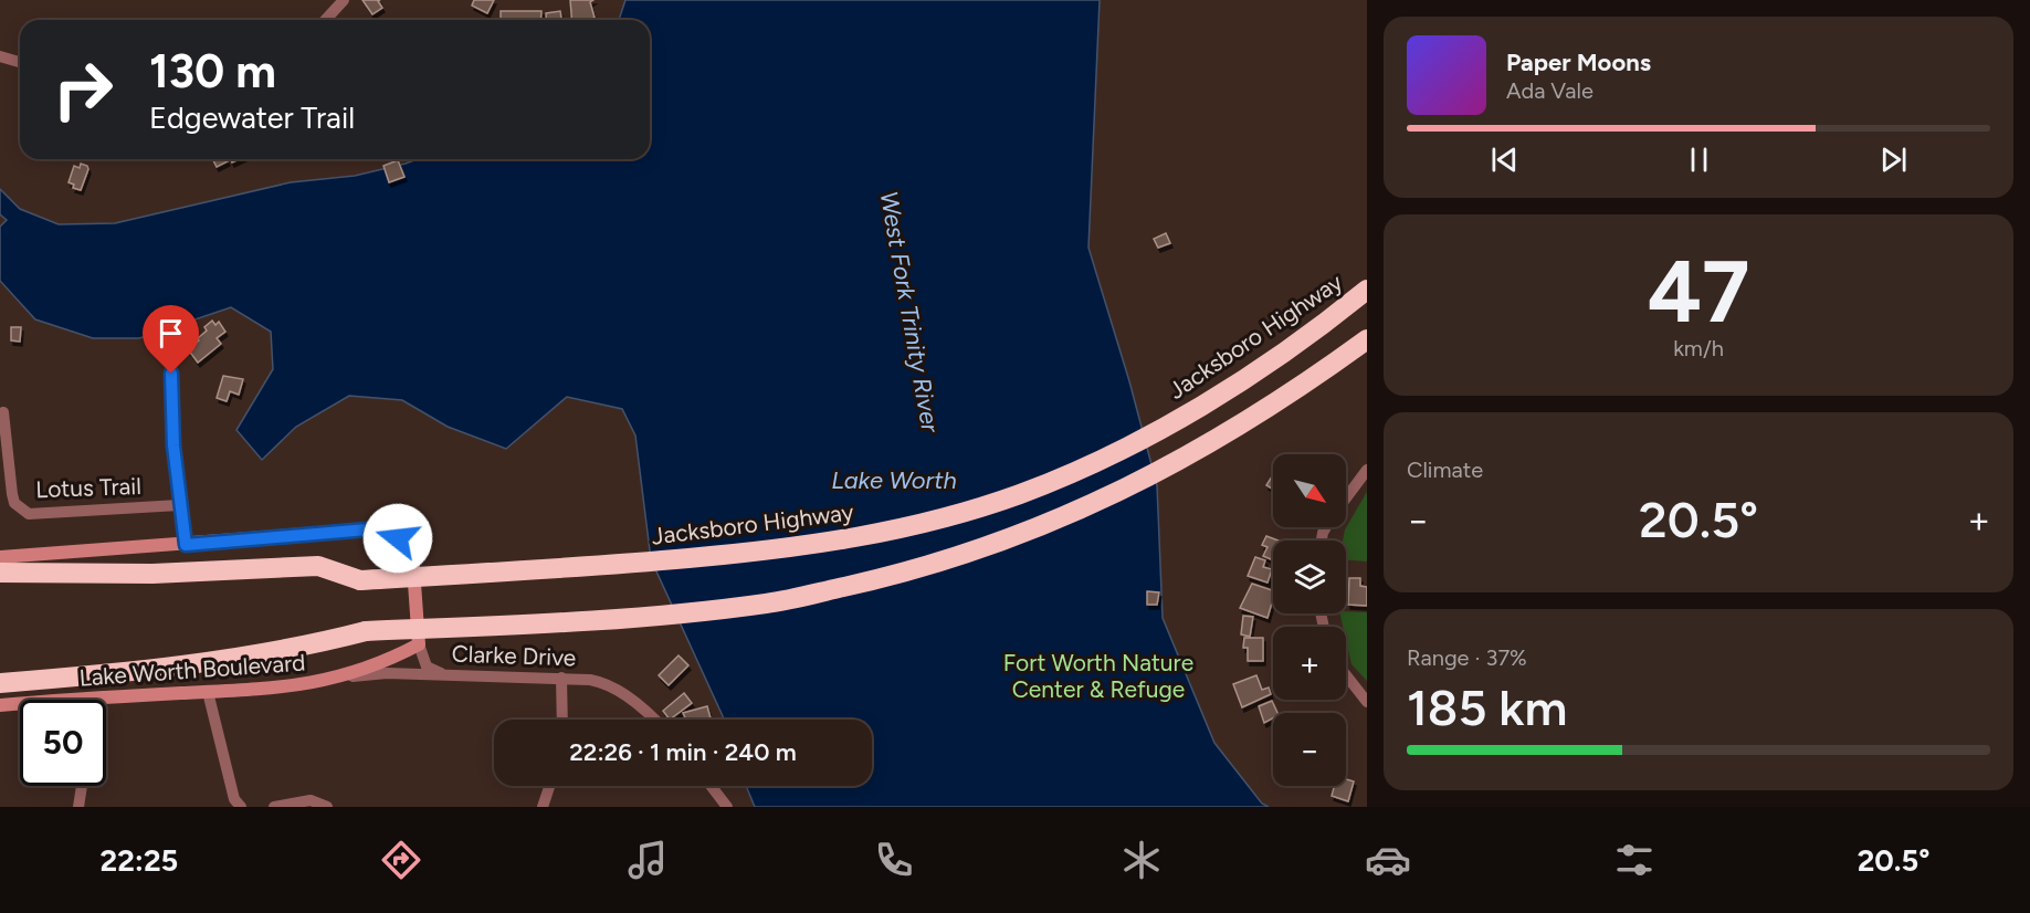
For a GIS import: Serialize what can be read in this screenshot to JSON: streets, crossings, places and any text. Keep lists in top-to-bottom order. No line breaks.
{"streets":{"highway":["Jacksboro Highway"],"main road":["Lake Worth Boulevard"],"street":["Lotus Trail","Clarke Drive"]},"crossings":[["Clarke Drive","Lake Worth Boulevard"]],"water":["West Fork Trinity River","Lake Worth"],"parks":["Fort Worth Nature Center & Refuge"],"north":"bottom right","page":{"turn":["130 m","Edgewater Trail"],"song":["Paper Moons","Ada Vale"],"tile":[["47","km/h"],"Climate",["Range · 37%","185 km"]],"map_buttons":["+","−"],"heat":["−","20.5°","+"],"limit":"50","trip":"22:26 · 1 min · 240 m","tabs":["22:25","20.5°"]}}
